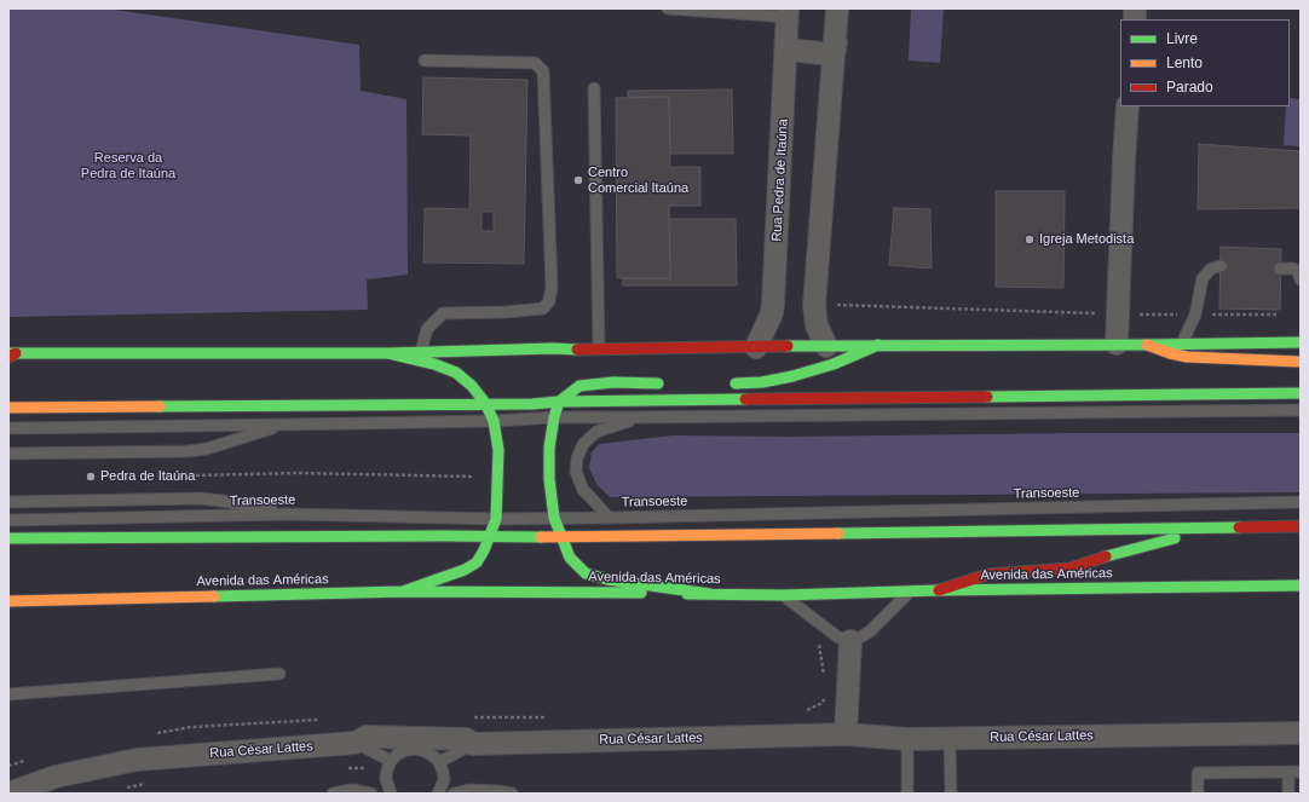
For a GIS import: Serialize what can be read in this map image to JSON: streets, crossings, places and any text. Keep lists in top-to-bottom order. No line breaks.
{"streets":{"main road":["Avenida das Américas"],"street":["Rua Pedra de Itaúna","Rua César Lattes"],"lane":["Transoeste"]},"parks":["Reserva da Pedra de Itaúna"],"places":["Centro Comercial Itaúna","Igreja Metodista","Pedra de Itaúna"],"legend":["Livre","Lento","Parado"]}
